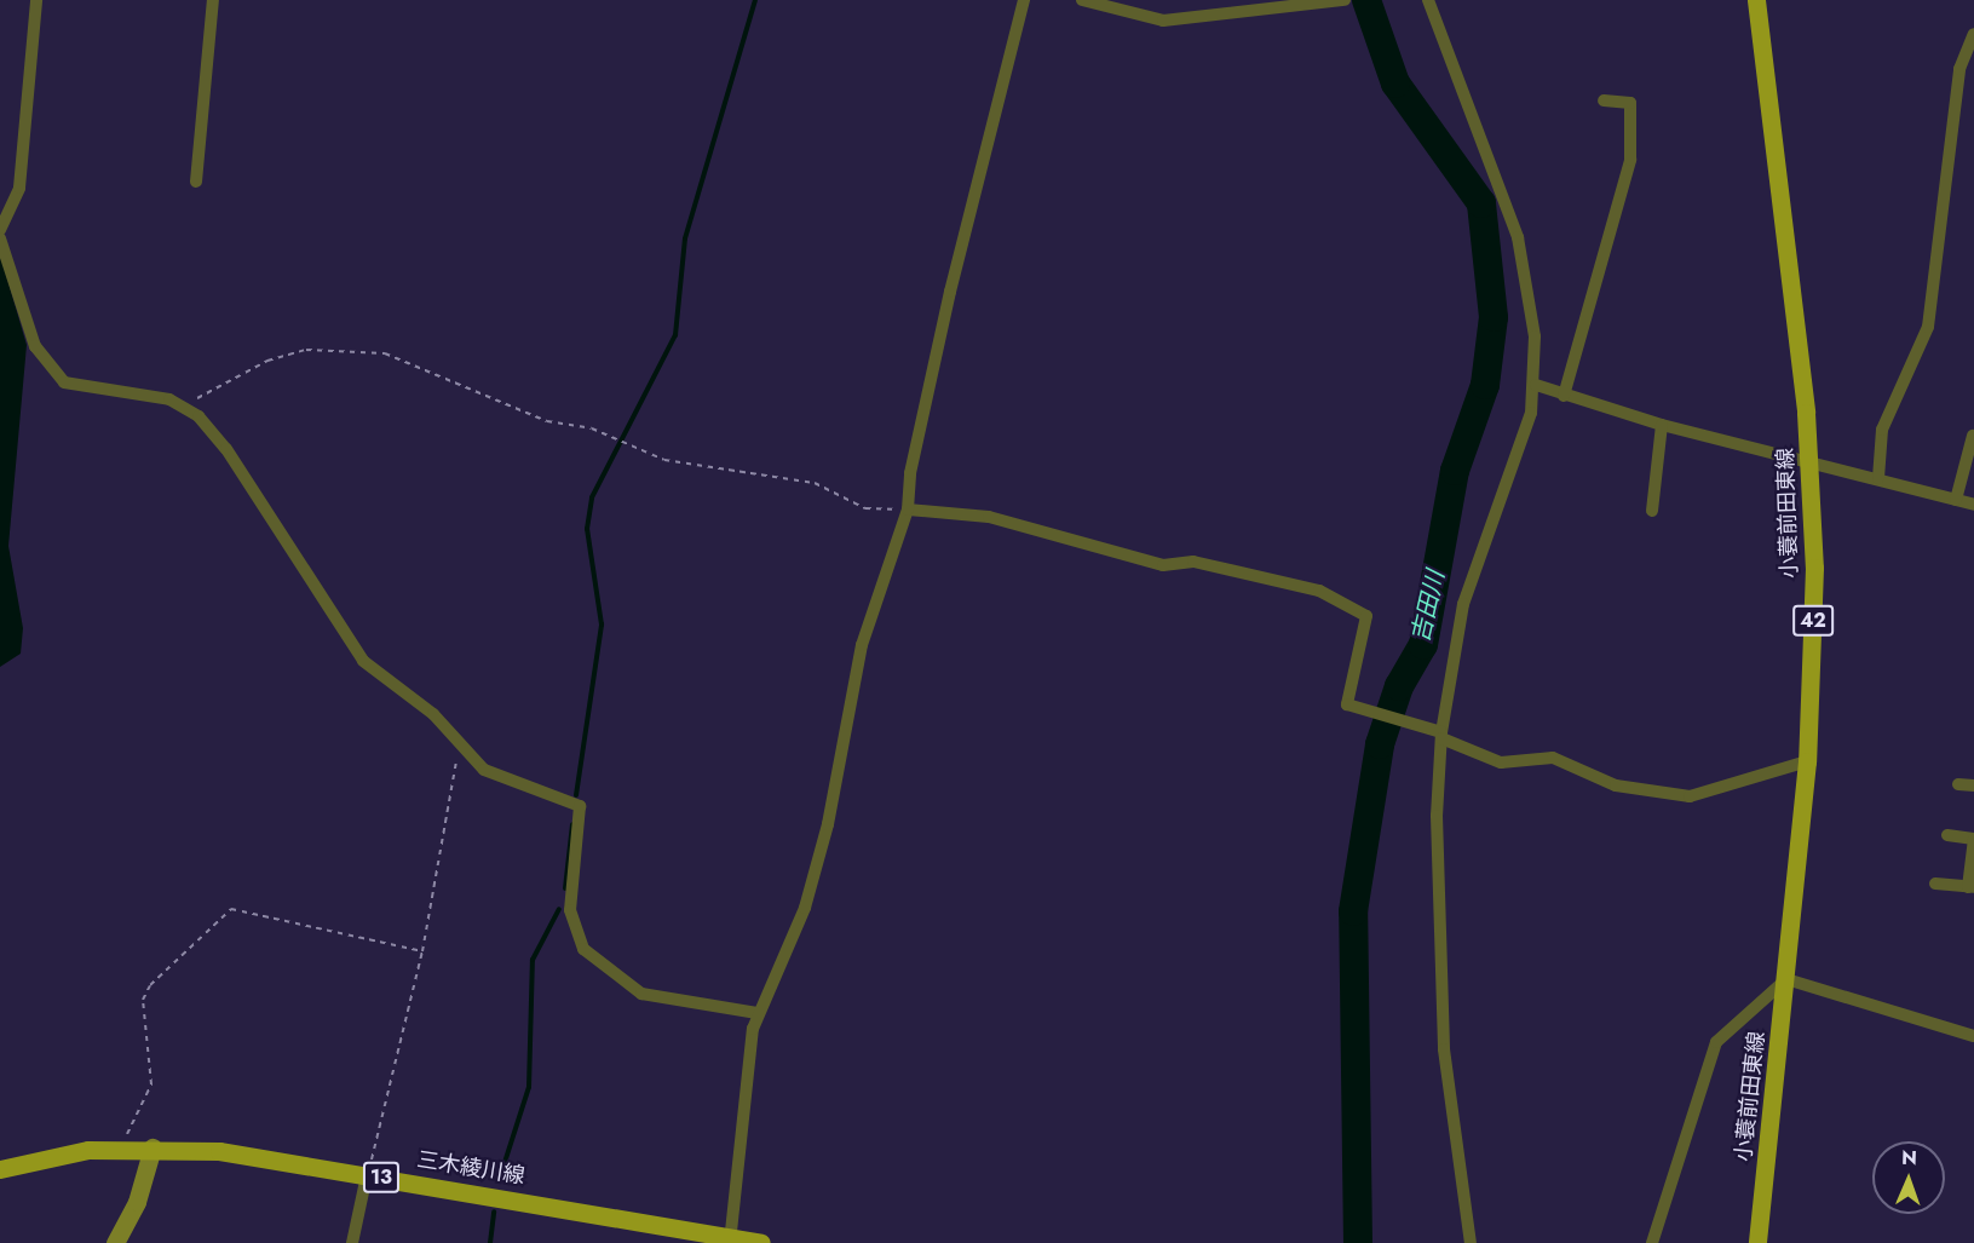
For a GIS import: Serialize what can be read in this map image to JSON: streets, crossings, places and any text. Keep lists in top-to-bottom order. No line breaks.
{"streets":{"main road":["小蓑前田東線","42","三木綾川線","13"]},"water":["吉田川"],"north":"top"}
